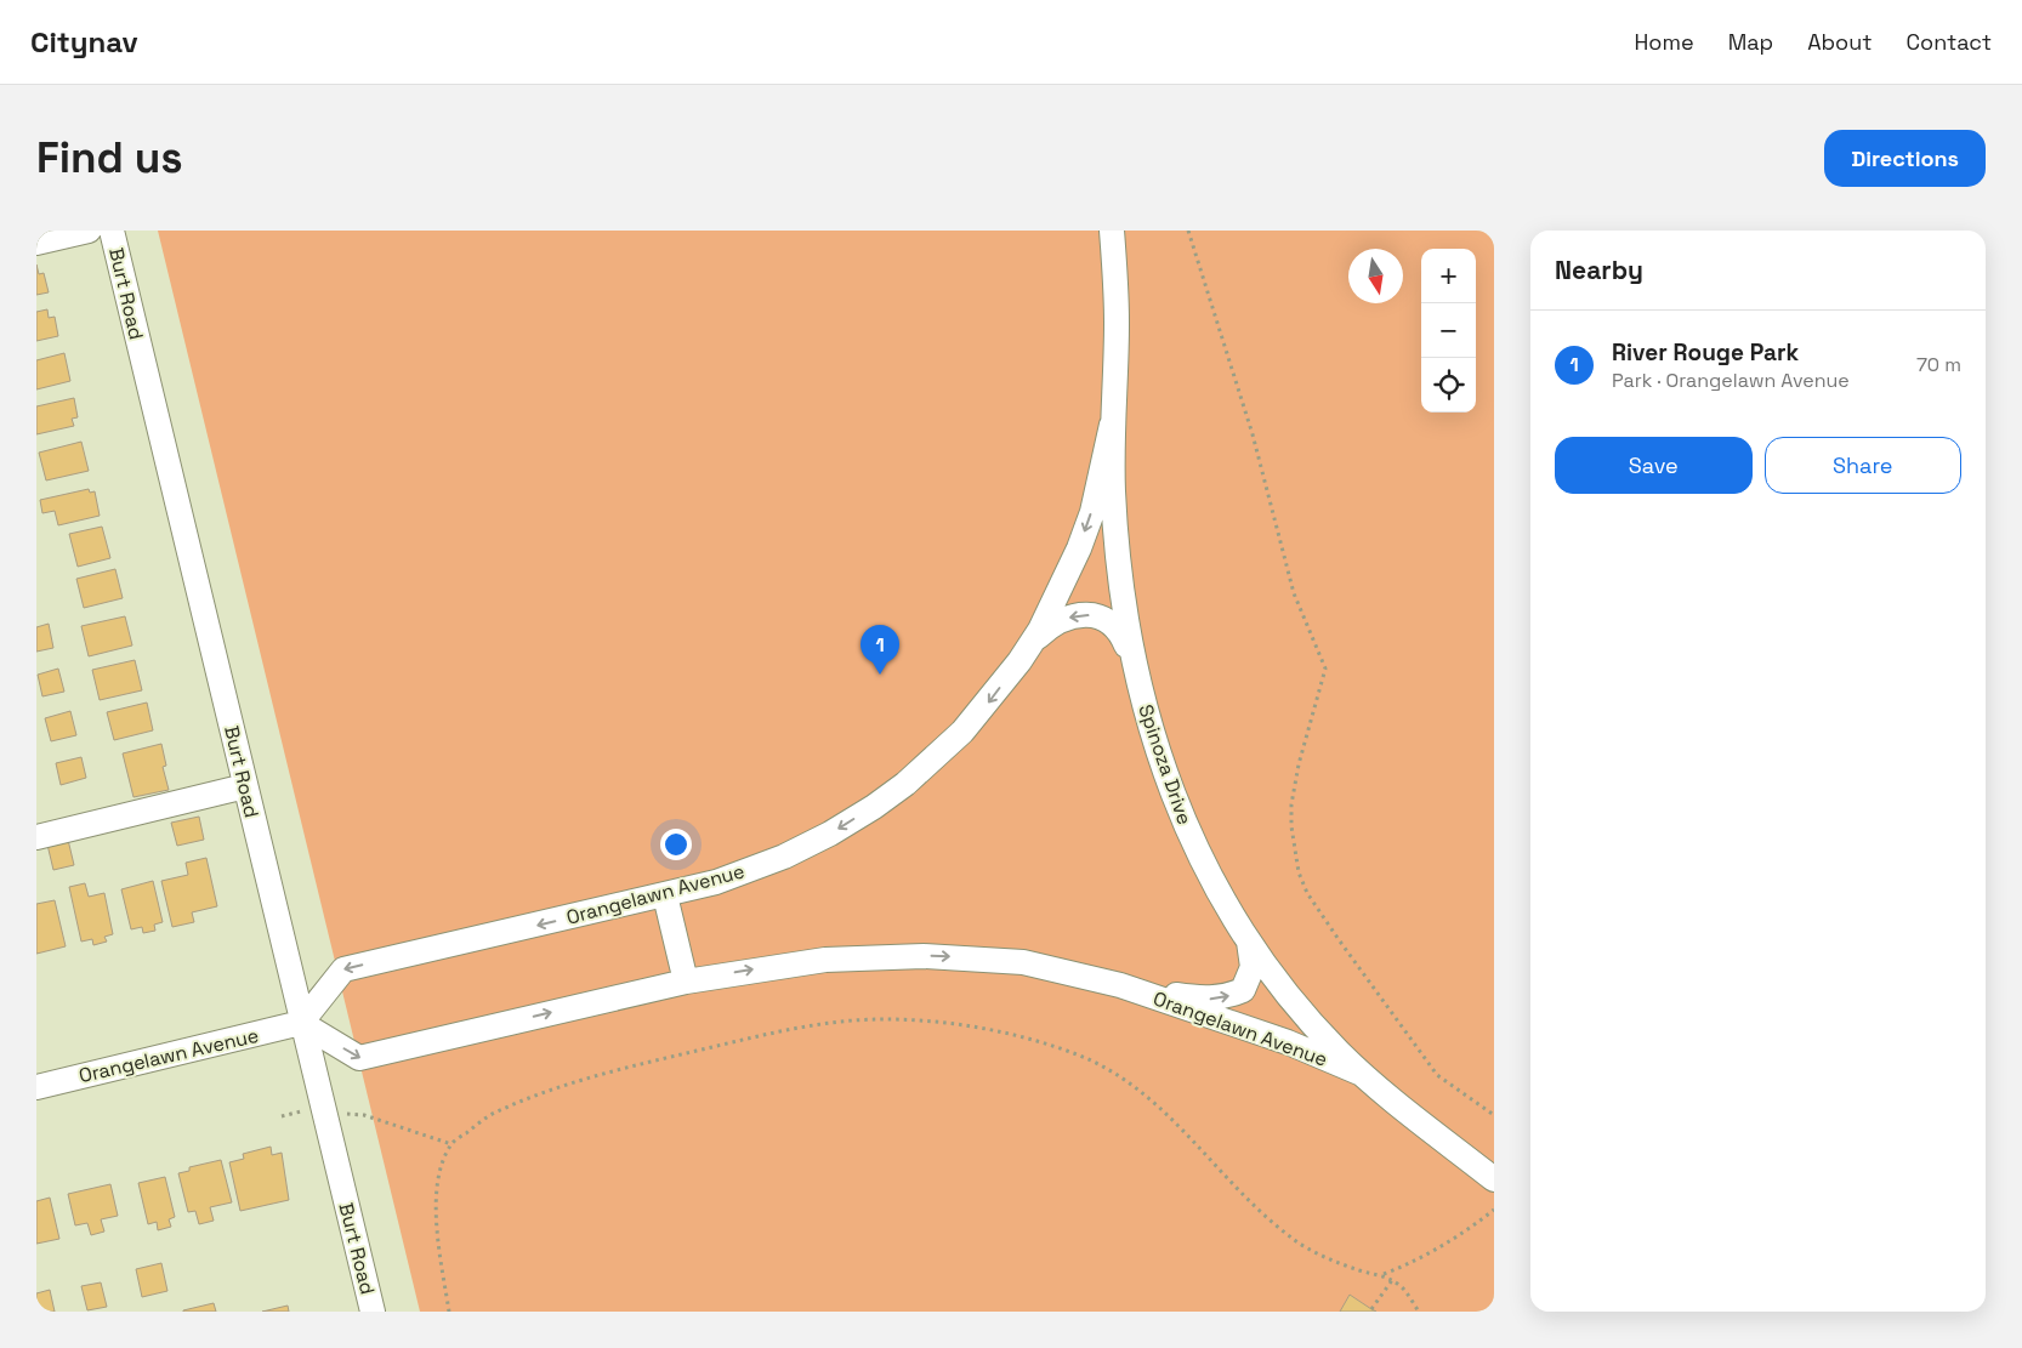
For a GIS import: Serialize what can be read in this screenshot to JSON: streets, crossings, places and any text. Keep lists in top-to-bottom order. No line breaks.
{"streets":{"street":["Burt Road","Spinoza Drive","Orangelawn Avenue"]},"crossings":[["Burt Road","Orangelawn Avenue"],["Spinoza Drive","Orangelawn Avenue"]],"north":"bottom","page":{"header":"Citynav","nav":["Home","Map","About","Contact"],"buttons":["Directions",["Save","Share"]],"title":"Find us","heading":"Nearby","map_buttons":["+","−"],"list":[{"mark":"1","name":"River Rouge Park","note":"Park · Orangelawn Avenue","value":"70 m"}],"pins":"1"}}
